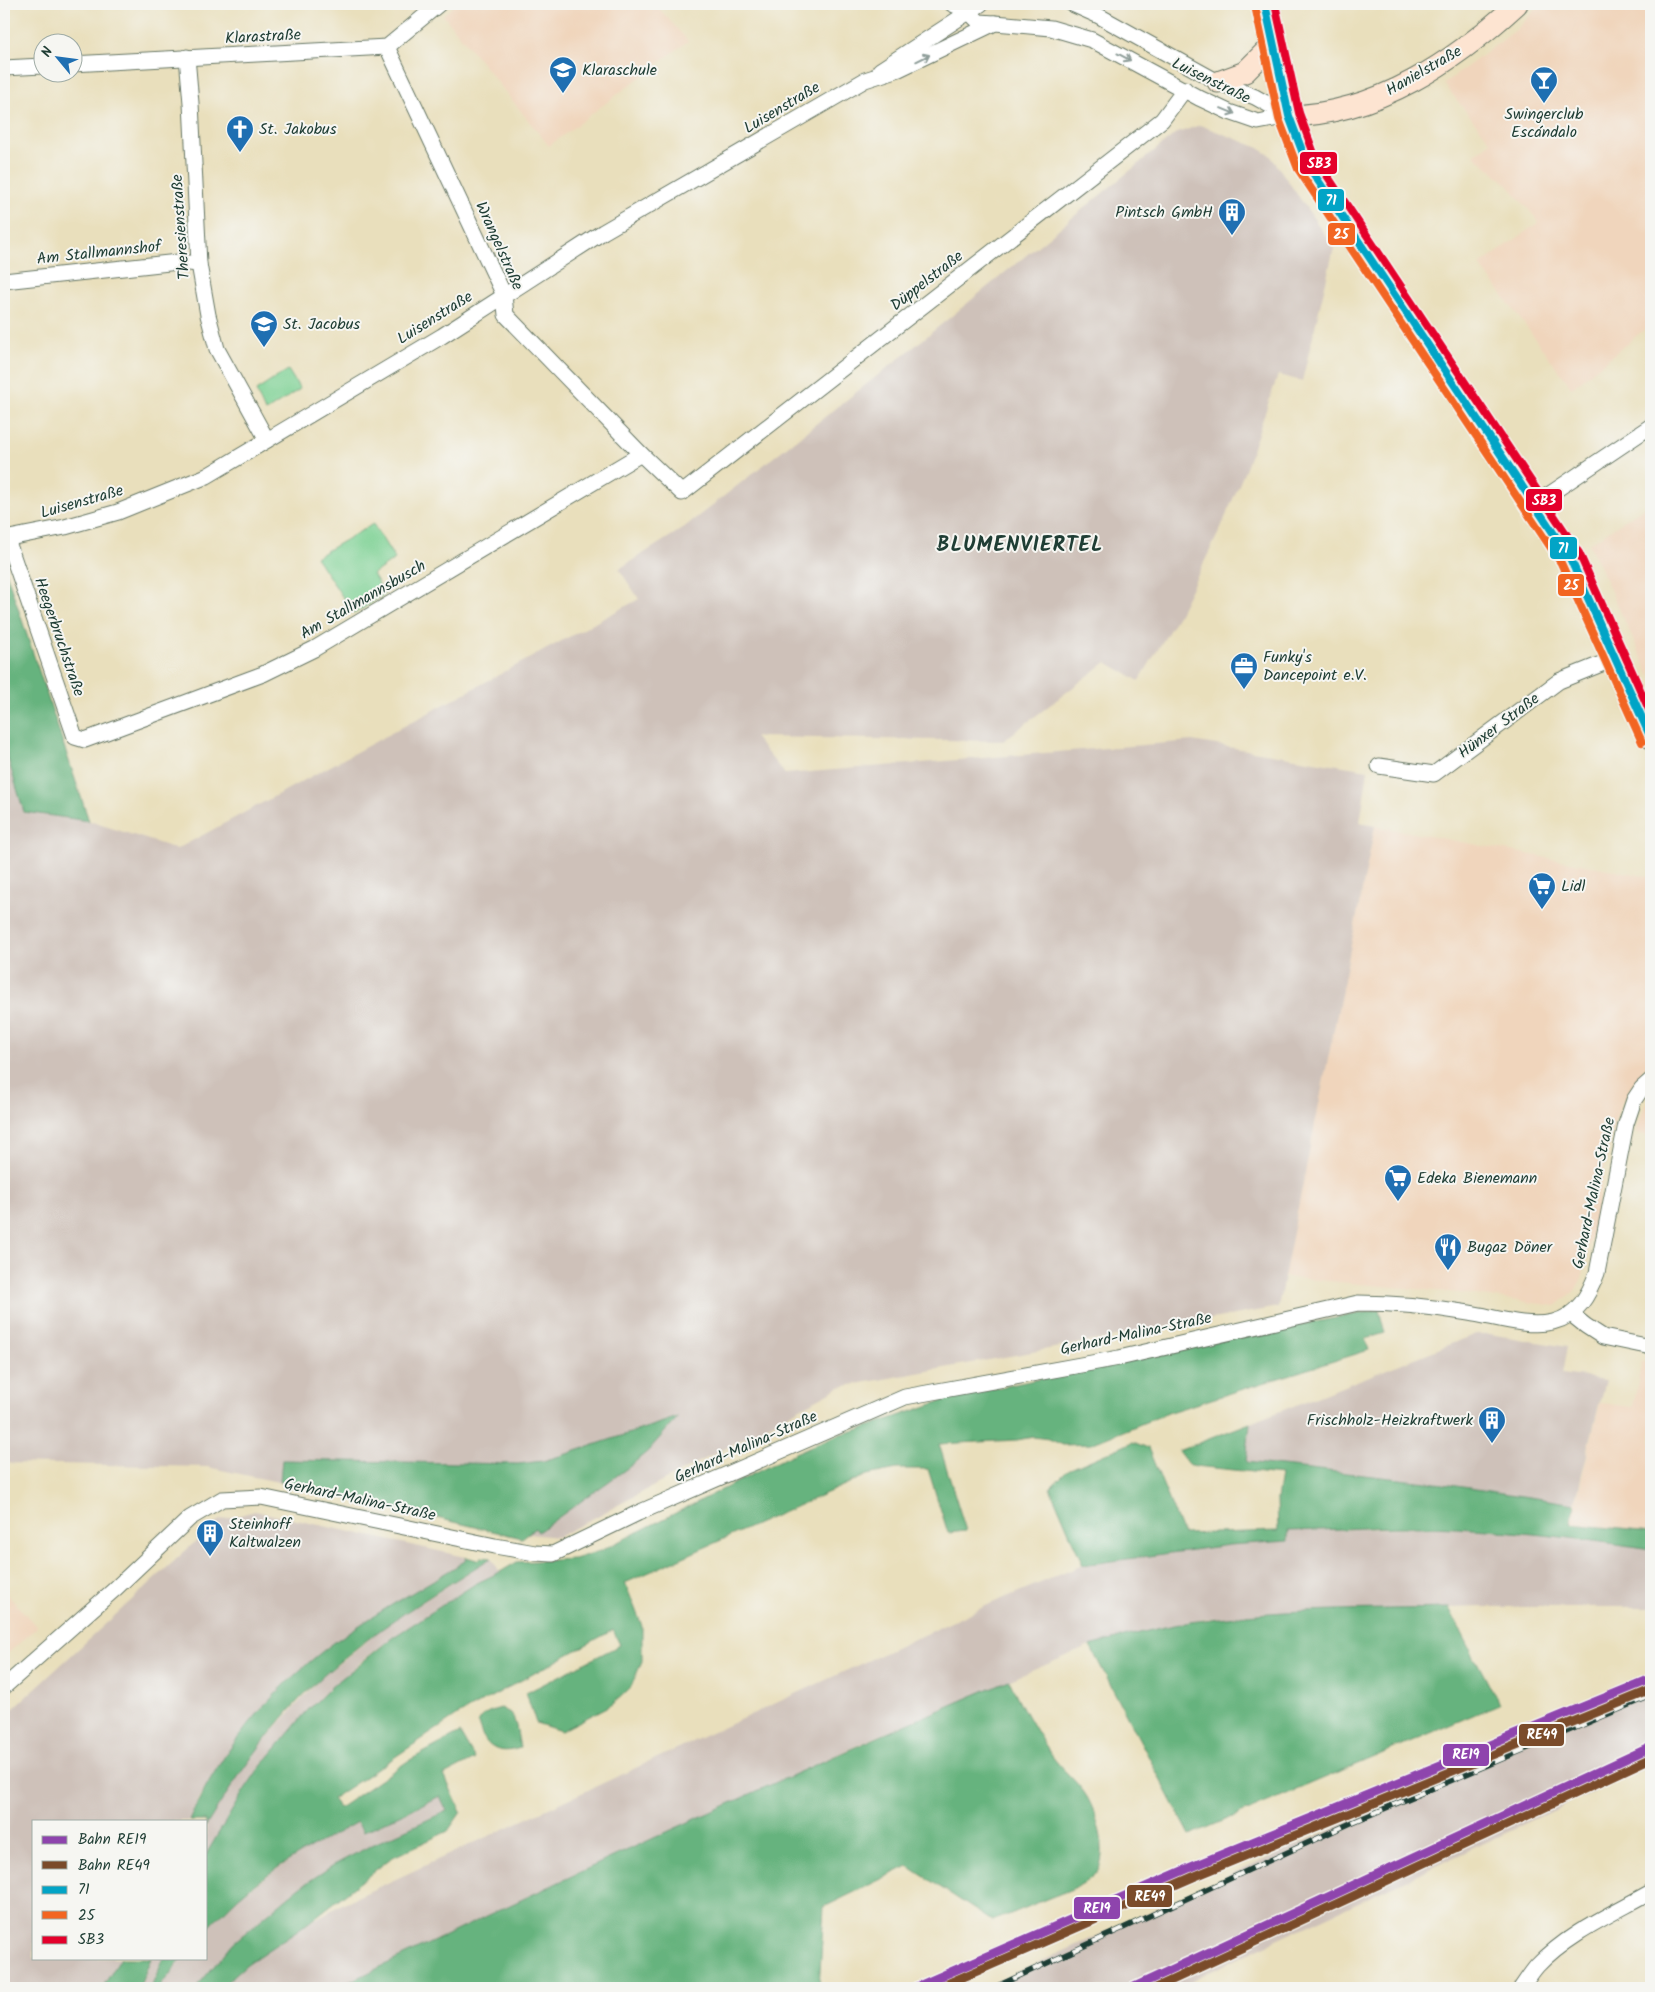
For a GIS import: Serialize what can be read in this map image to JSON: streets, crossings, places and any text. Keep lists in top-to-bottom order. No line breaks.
{"streets":{"main road":["Hanielstraße"],"street":["Klarastraße","Luisenstraße","Theresienstraße","Wrangelstraße","Am Stallmannshof","Düppelstraße","Am Stallmannsbusch","Heegerbruchstraße","Hünxer Straße","Gerhard-Malina-Straße"]},"crossings":[["Klarastraße","Theresienstraße"],["Klarastraße","Wrangelstraße"],["Hanielstraße","Luisenstraße"],["Luisenstraße","Theresienstraße"],["Luisenstraße","Wrangelstraße"],["Luisenstraße","Düppelstraße"],["Luisenstraße","Heegerbruchstraße"],["Theresienstraße","Am Stallmannshof"],["Wrangelstraße","Düppelstraße"],["Wrangelstraße","Am Stallmannsbusch"],["Am Stallmannsbusch","Heegerbruchstraße"]],"districts":["BLUMENVIERTEL"],"places":{"school or university":["Klaraschule","St. Jacobus"],"bar":["Swingerclub Escándalo"],"church":["St. Jakobus"],"building":["Pintsch GmbH","Frischholz-Heizkraftwerk","Steinhoff Kaltwalzen"],"office":["Funky's Dancepoint e.V."],"supermarket":["Lidl","Edeka Bienemann"],"restaurant":["Bugaz Döner"]},"lines":["transit line 71","transit line SB3","transit line 25","rail line RE19","rail line RE49"],"legend":["Bahn RE19","Bahn RE49","71","25","SB3"],"north":"top left"}
